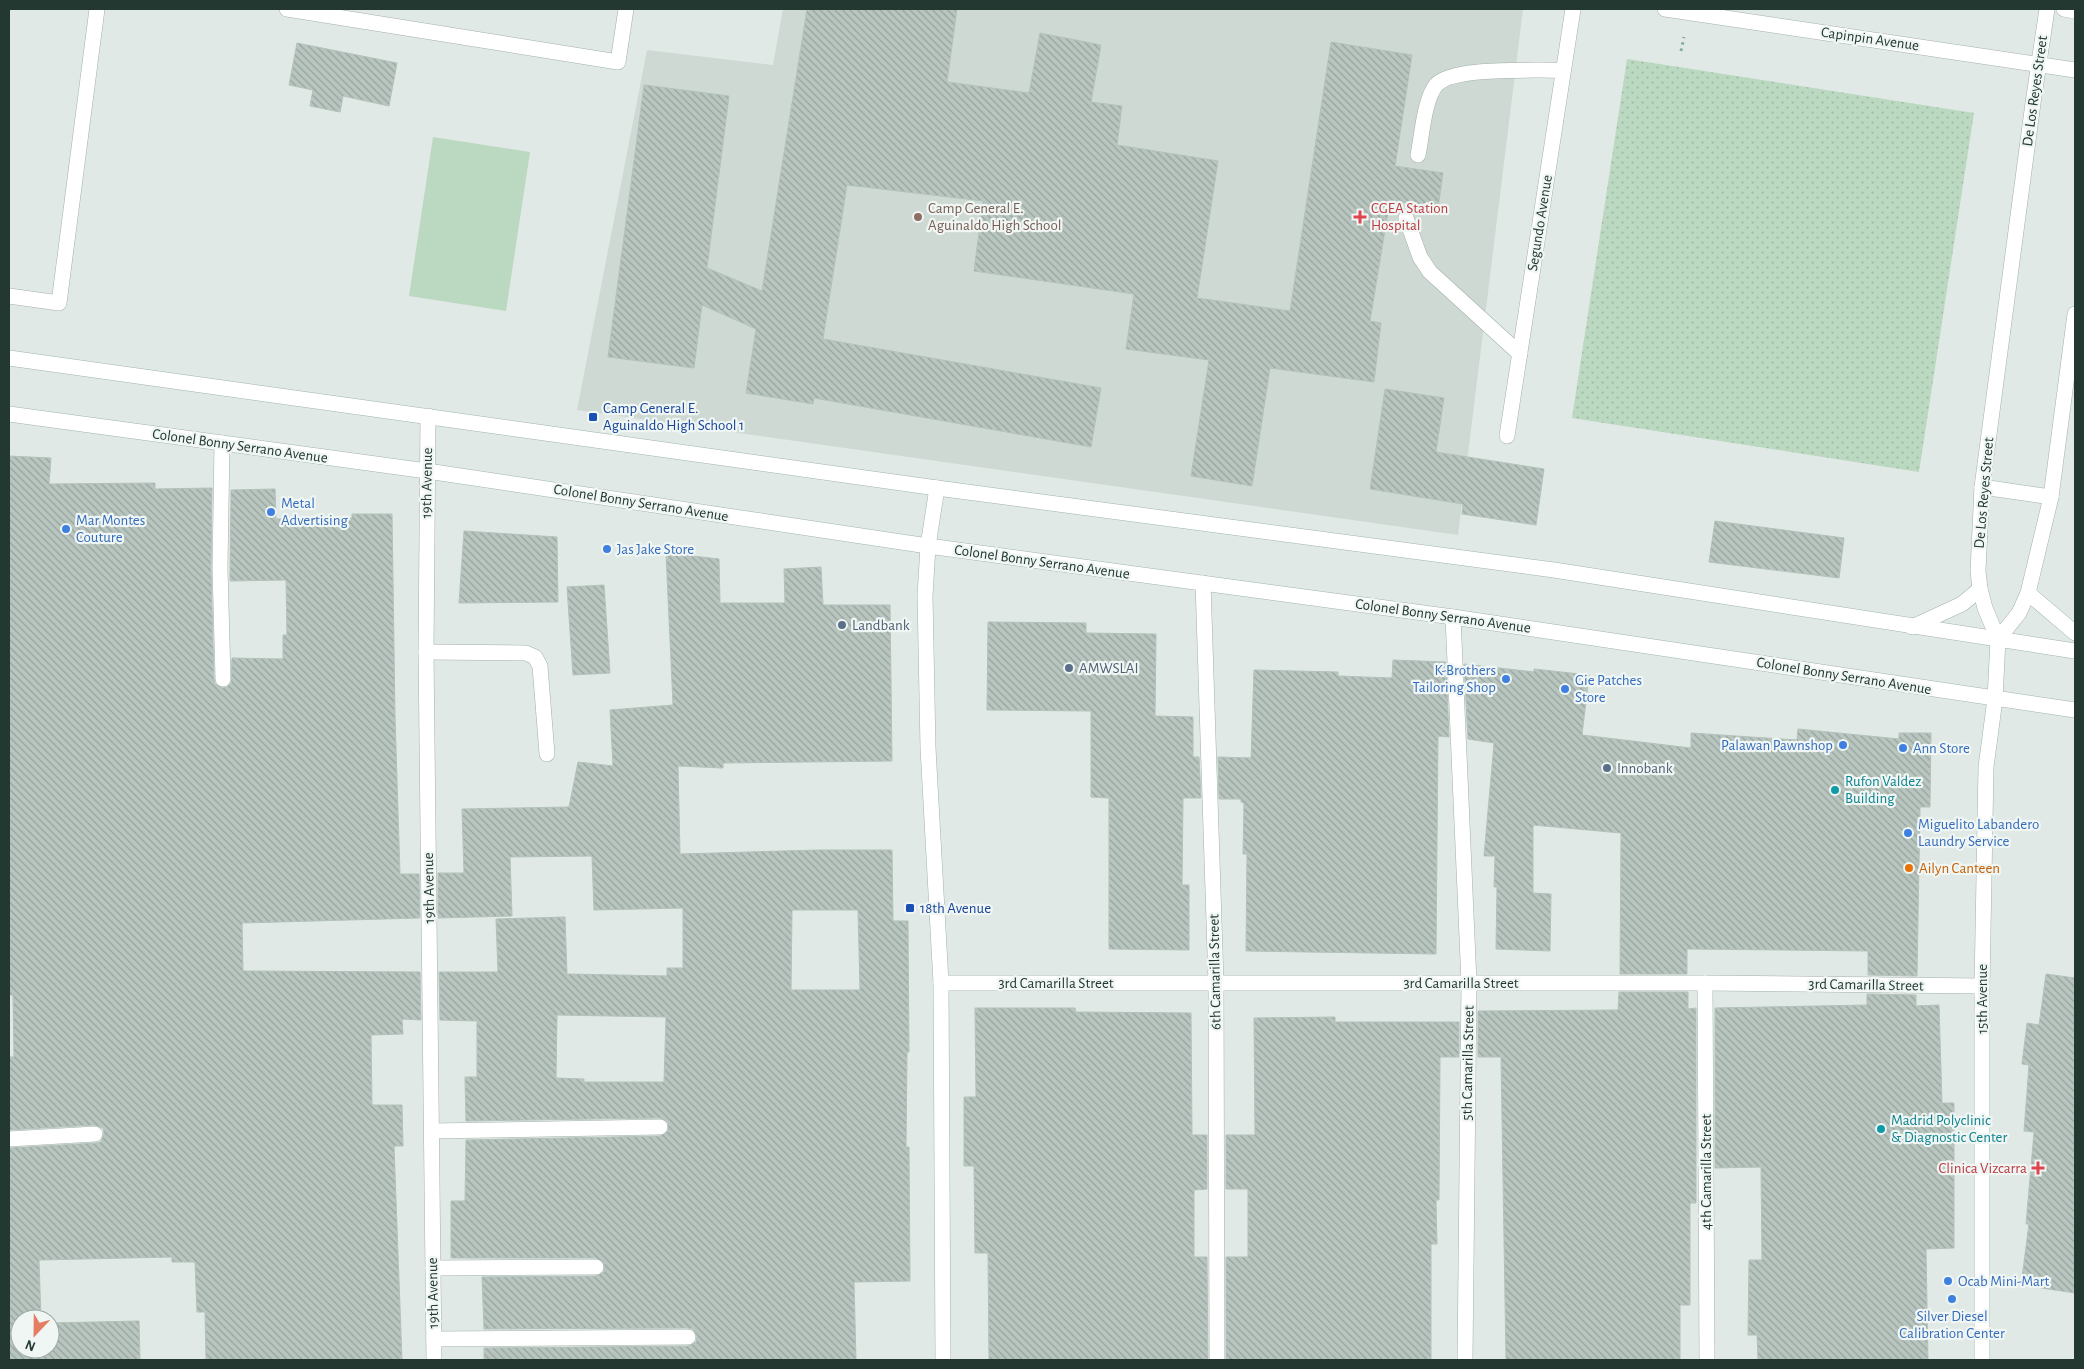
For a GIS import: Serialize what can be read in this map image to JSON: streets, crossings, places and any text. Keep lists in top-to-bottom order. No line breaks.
{"streets":{"street":["Capinpin Avenue","De Los Reyes Street","Segundo Avenue","Colonel Bonny Serrano Avenue","19th Avenue","6th Camarilla Street","3rd Camarilla Street","15th Avenue","5th Camarilla Street","4th Camarilla Street"]},"crossings":[["Capinpin Avenue","De Los Reyes Street"],["De Los Reyes Street","15th Avenue"],["Colonel Bonny Serrano Avenue","19th Avenue"],["Colonel Bonny Serrano Avenue","6th Camarilla Street"],["Colonel Bonny Serrano Avenue","15th Avenue"],["Colonel Bonny Serrano Avenue","5th Camarilla Street"],["6th Camarilla Street","3rd Camarilla Street"],["3rd Camarilla Street","15th Avenue"],["3rd Camarilla Street","5th Camarilla Street"],["3rd Camarilla Street","4th Camarilla Street"]],"places":{"other":["Camp General E. Aguinaldo High School","Metal Advertising","Mar Montes Couture","Jas Jake Store","Landbank","AMWSLAI","K-Brothers Tailoring Shop","Gie Patches Store","Palawan Pawnshop","Ann Store","Innobank","Rufon Valdez Building","Miguelito Labandero Laundry Service","Ailyn Canteen","Madrid Polyclinic & Diagnostic Center","Ocab Mini-Mart","Silver Diesel Calibration Center"],"health":["CGEA Station Hospital","Clinica Vizcarra"],"transit":["Camp General E. Aguinaldo High School 1","18th Avenue"]},"north":"bottom"}
